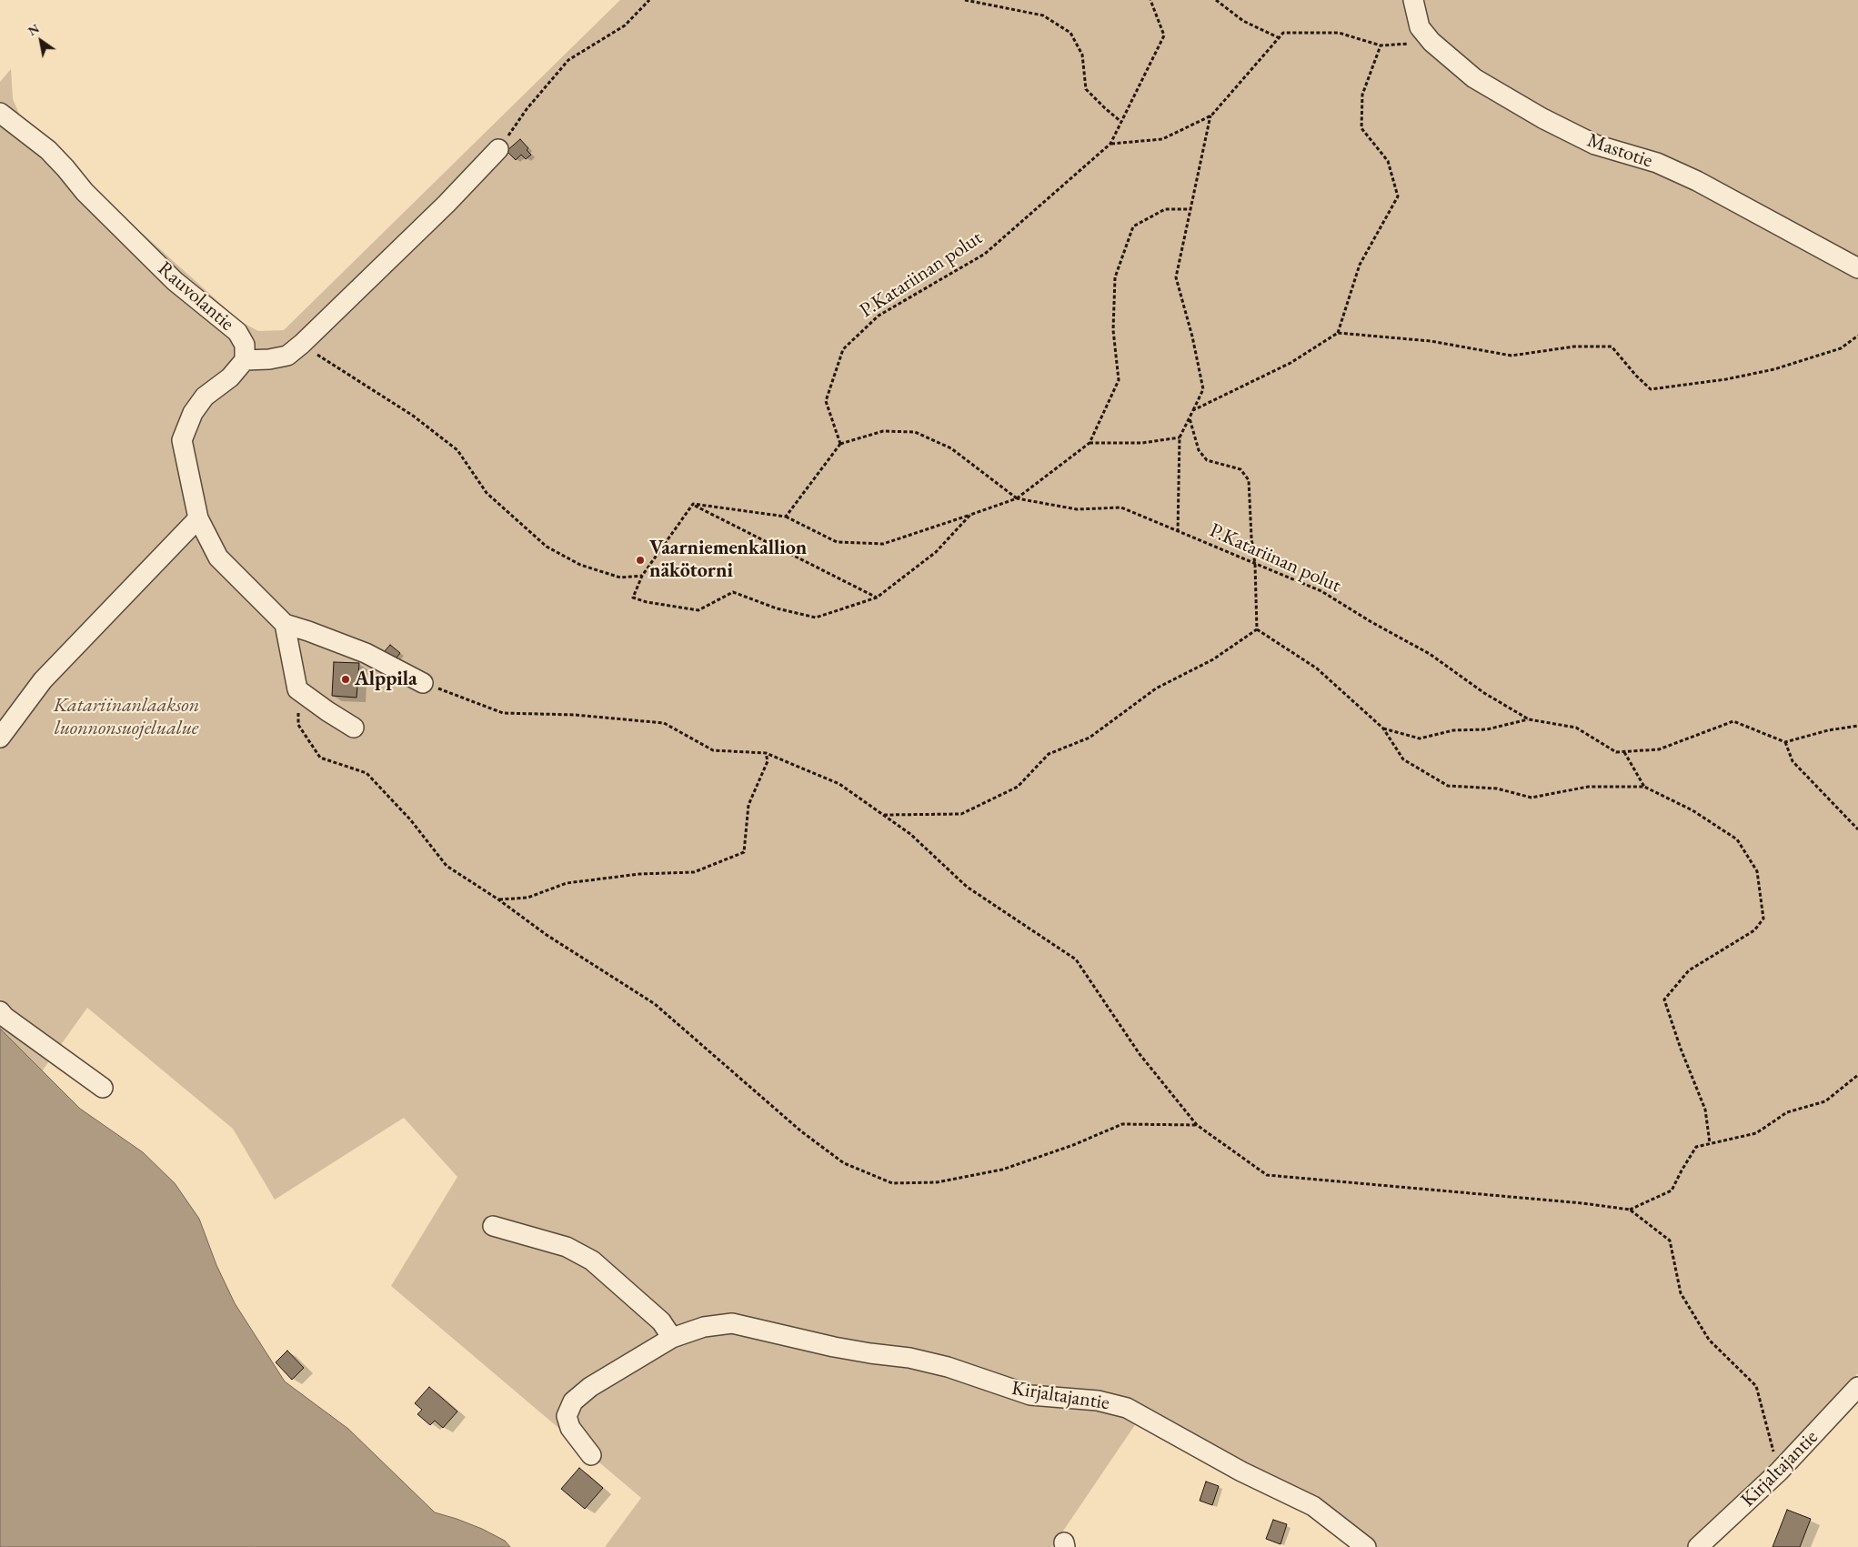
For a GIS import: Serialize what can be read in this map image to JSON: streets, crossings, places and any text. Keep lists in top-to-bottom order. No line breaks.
{"streets":{"street":["Mastotie","Rauvolantie","Kirjaltajantie"],"path":["P.Katariinan polut"]},"parks":["Katariinanlaakson luonnonsuojelualue"],"places":["Vaarniemenkallion näkötorni","Alppila"],"north":"top left"}
